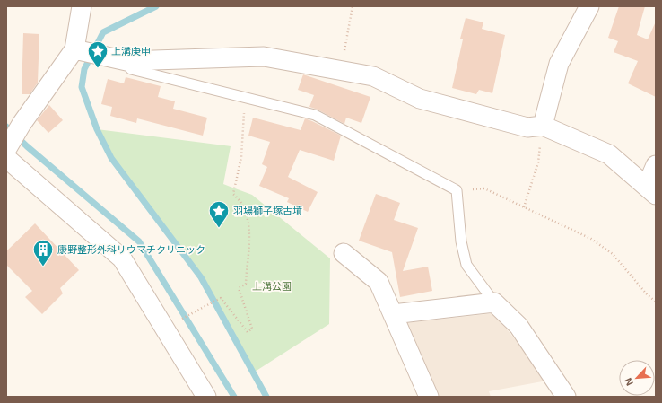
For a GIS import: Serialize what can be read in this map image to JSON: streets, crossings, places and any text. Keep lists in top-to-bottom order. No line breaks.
{"parks":["上溝公園"],"places":{"place":["上溝庚申","羽場獅子塚古墳"],"building":["康野整形外科リウマチクリニック"]},"north":"bottom left"}
